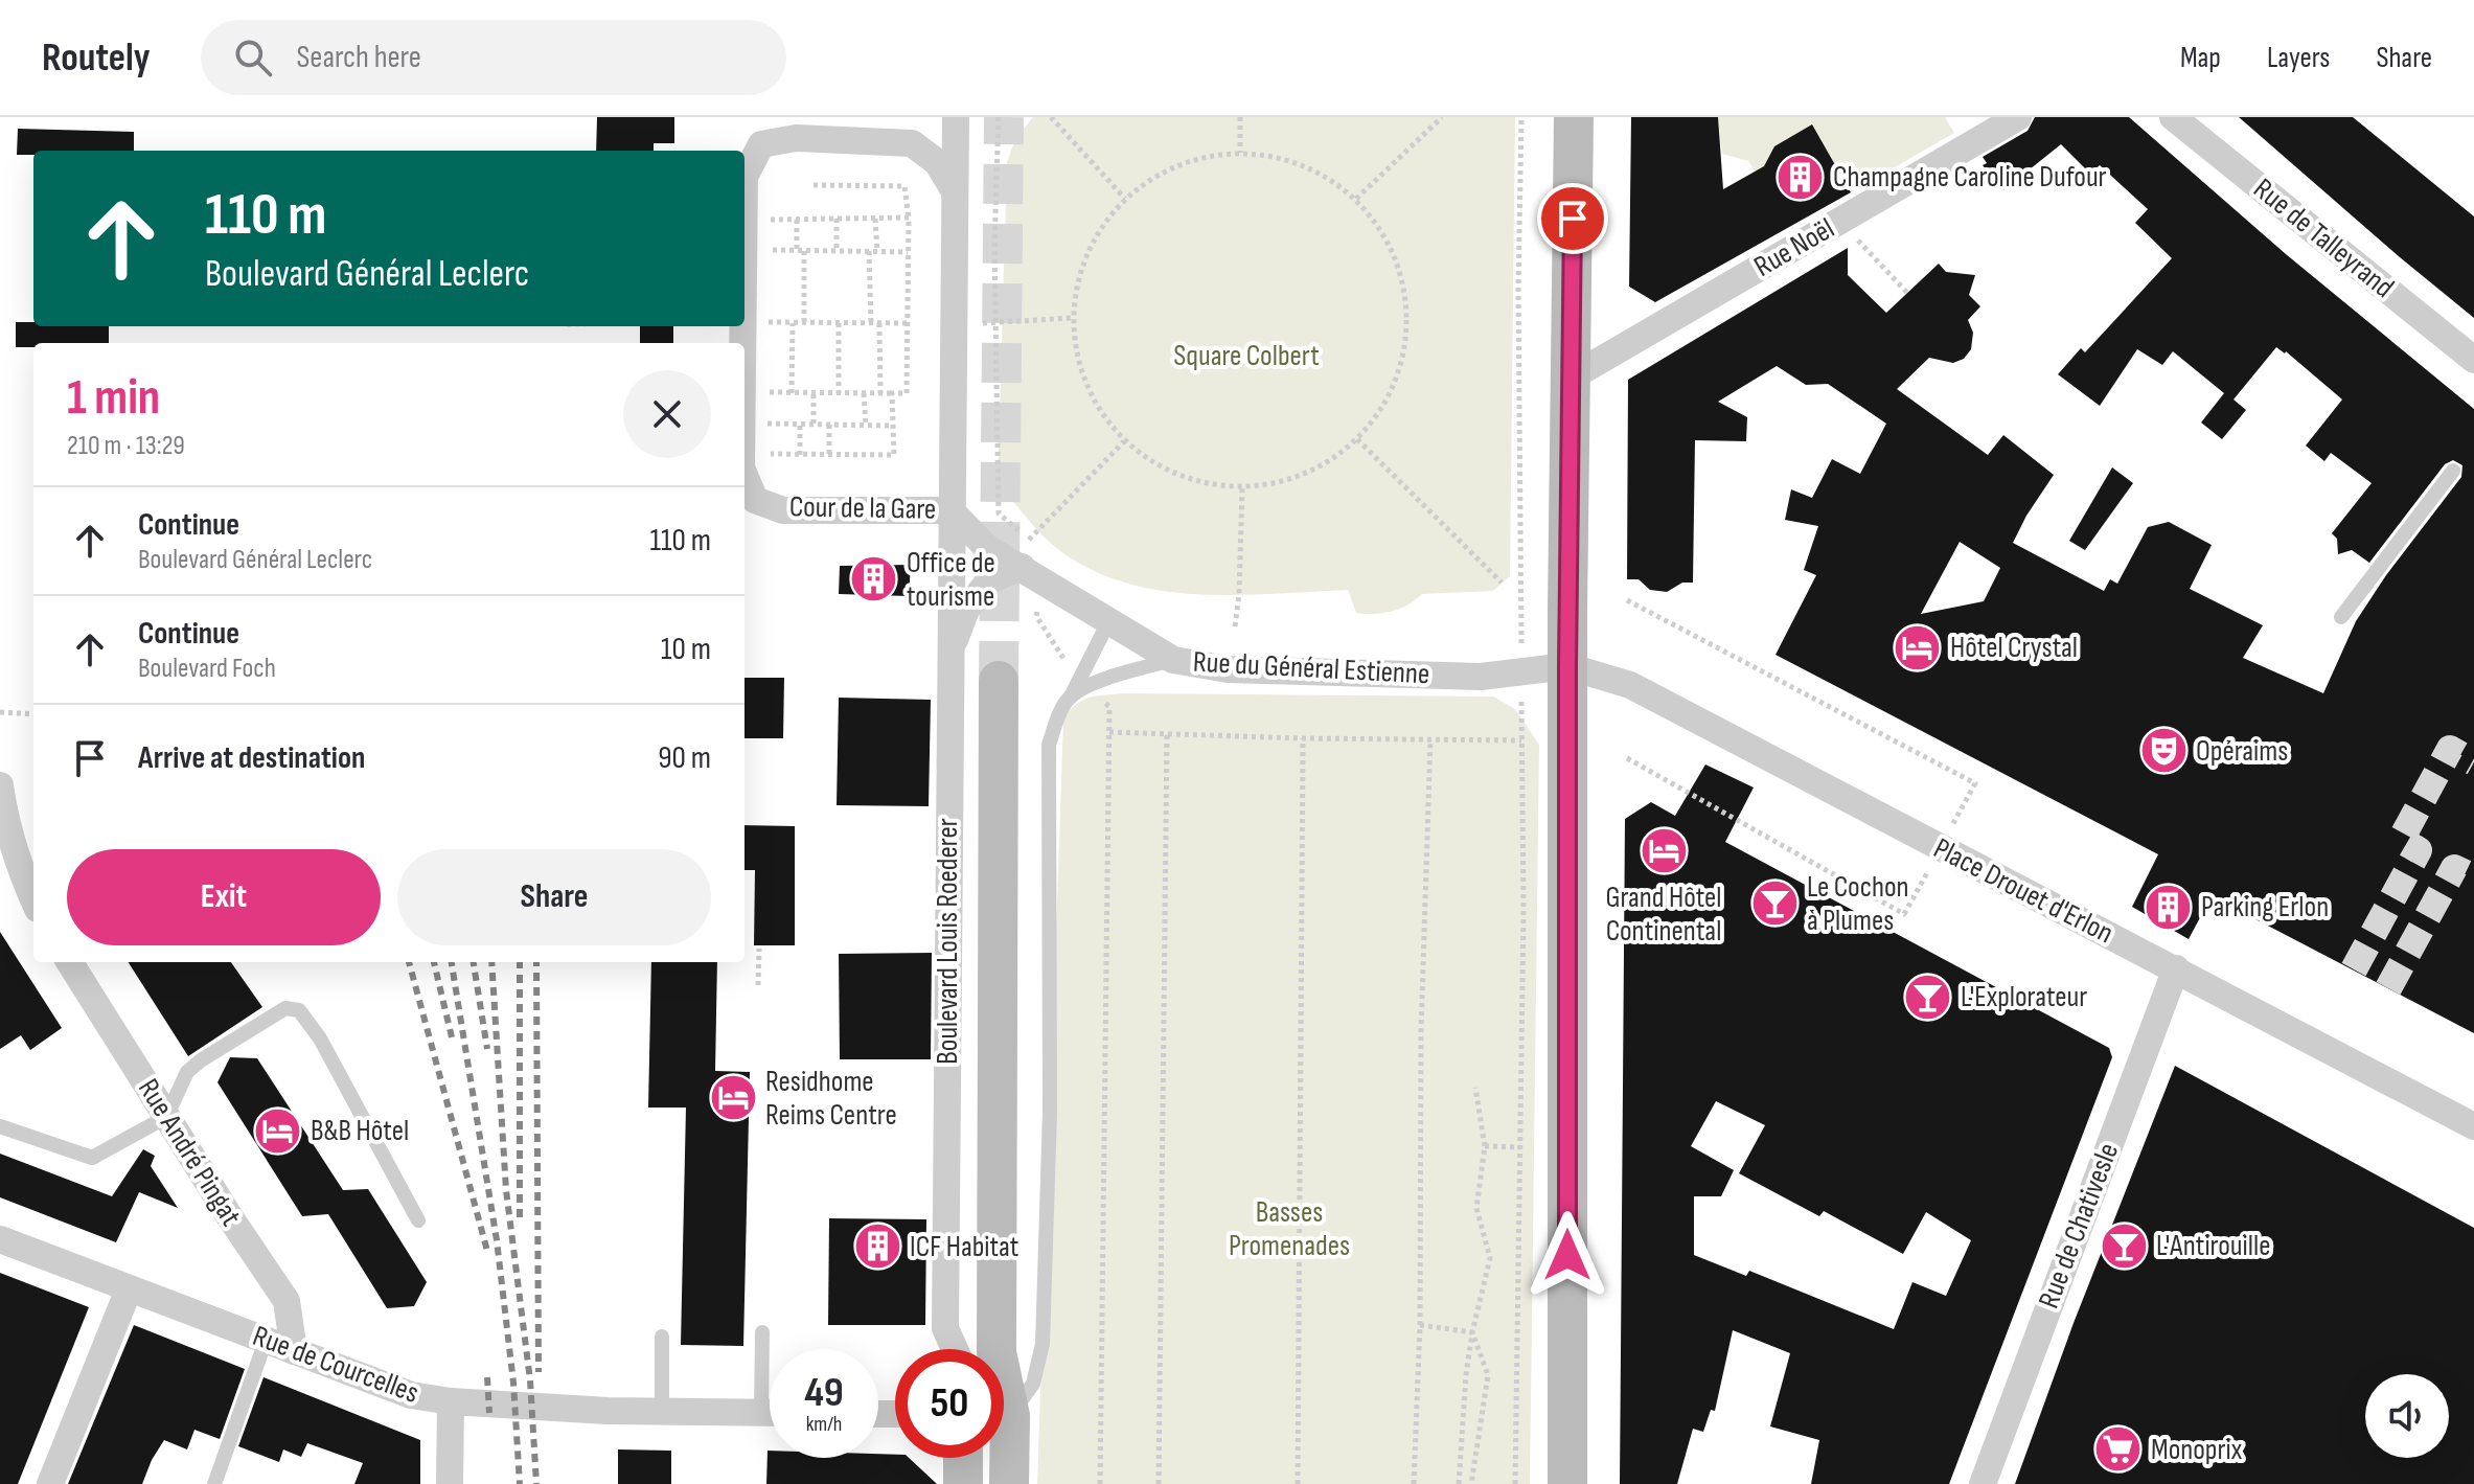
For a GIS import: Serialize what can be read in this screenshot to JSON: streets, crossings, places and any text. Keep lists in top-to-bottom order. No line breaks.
{"streets":{"main road":["Boulevard Louis Roederer"],"street":["Rue de Talleyrand","Rue Noël","Cour de la Gare","Rue du Général Estienne","Place Drouet d'Erlon","Rue André Pingat","Rue de Chativesle","Rue de Courcelles"]},"crossings":[["Cour de la Gare","Rue du Général Estienne"],["Cour de la Gare","Boulevard Louis Roederer"],["Rue du Général Estienne","Place Drouet d'Erlon"],["Rue du Général Estienne","Boulevard Louis Roederer"],["Place Drouet d'Erlon","Rue de Chativesle"],["Rue André Pingat","Rue de Courcelles"]],"parks":["Square Colbert","Basses Promenades"],"places":{"building":["Champagne Caroline Dufour","Office de tourisme","Parking Erlon","ICF Habitat"],"hotel":["Hôtel Crystal","Grand Hôtel Continental","Residhome Reims Centre","B&B Hôtel"],"theatre":["Opéraims"],"bar":["Le Cochon à Plumes","L'Explorateur","L'Antirouille"],"supermarket":["Monoprix"]},"page":{"header":"Routely","search":"Search here","nav":["Map","Layers","Share"],"turn":["110 m","Boulevard Général Leclerc"],"heading":["1 min","210 m · 13:29"],"list":[{"name":"Continue","note":"Boulevard Général Leclerc","value":"110 m"},{"name":"Continue","note":"Boulevard Foch","value":"10 m"},{"name":"Arrive at destination","value":"90 m"}],"buttons":["Exit","Share"],"speed":"49 km/h","limit":"50"}}
